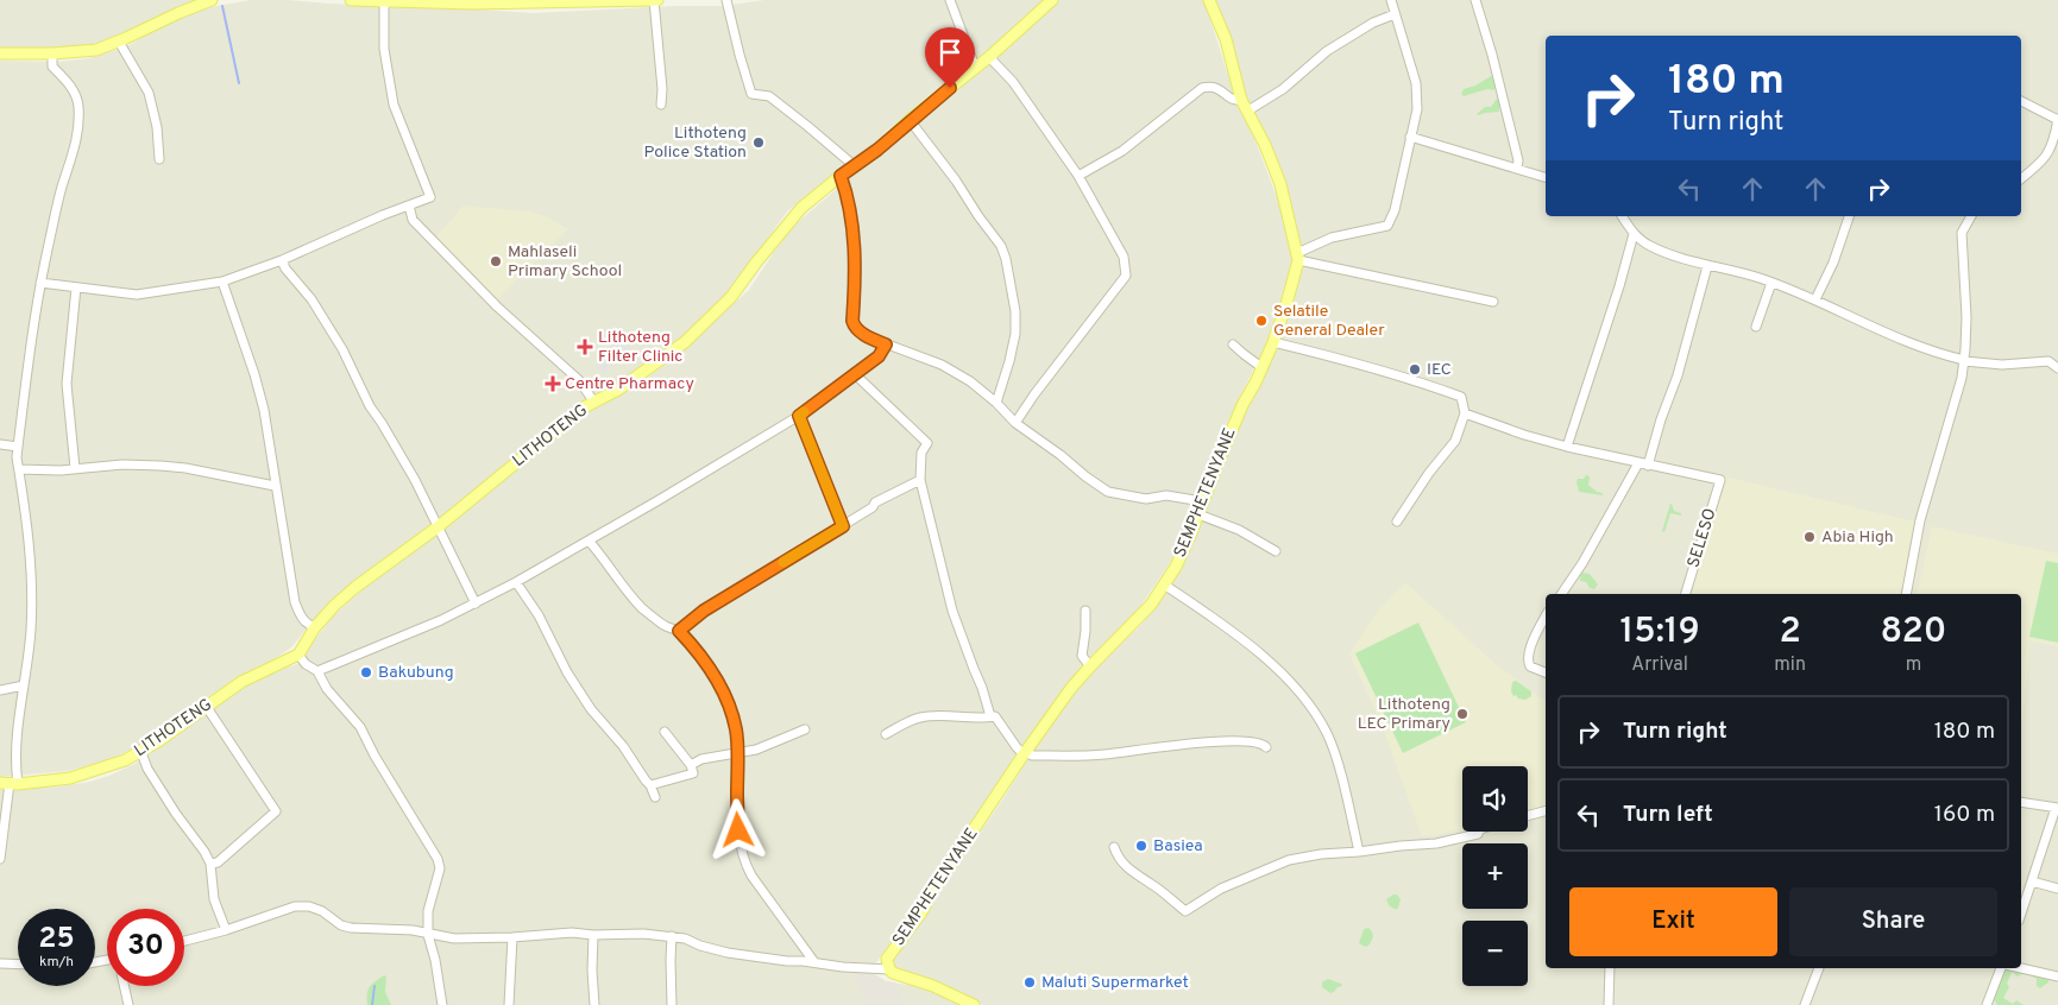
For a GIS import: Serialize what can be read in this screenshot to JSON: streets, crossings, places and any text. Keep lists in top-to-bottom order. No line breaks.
{"streets":{"main road":["LITHOTENG","SEMPHETENYANE"],"street":["SELESO"]},"places":{"other":["Lithoteng Police Station","Mahlaseli Primary School","Selatile General Dealer","IEC","Abia High","Bakubung","Lithoteng LEC Primary","Basiea","Maluti Supermarket"],"health":["Lithoteng Filter Clinic","Centre Pharmacy"]},"page":{"turn":["180 m","Turn right"],"eta":["15:19","Arrival","2","min","820","m"],"list":[{"name":"Turn right","value":"180 m"},{"name":"Turn left","value":"160 m"}],"map_buttons":["+","−"],"buttons":["Exit","Share"],"speed":"25 km/h","limit":"30"}}
